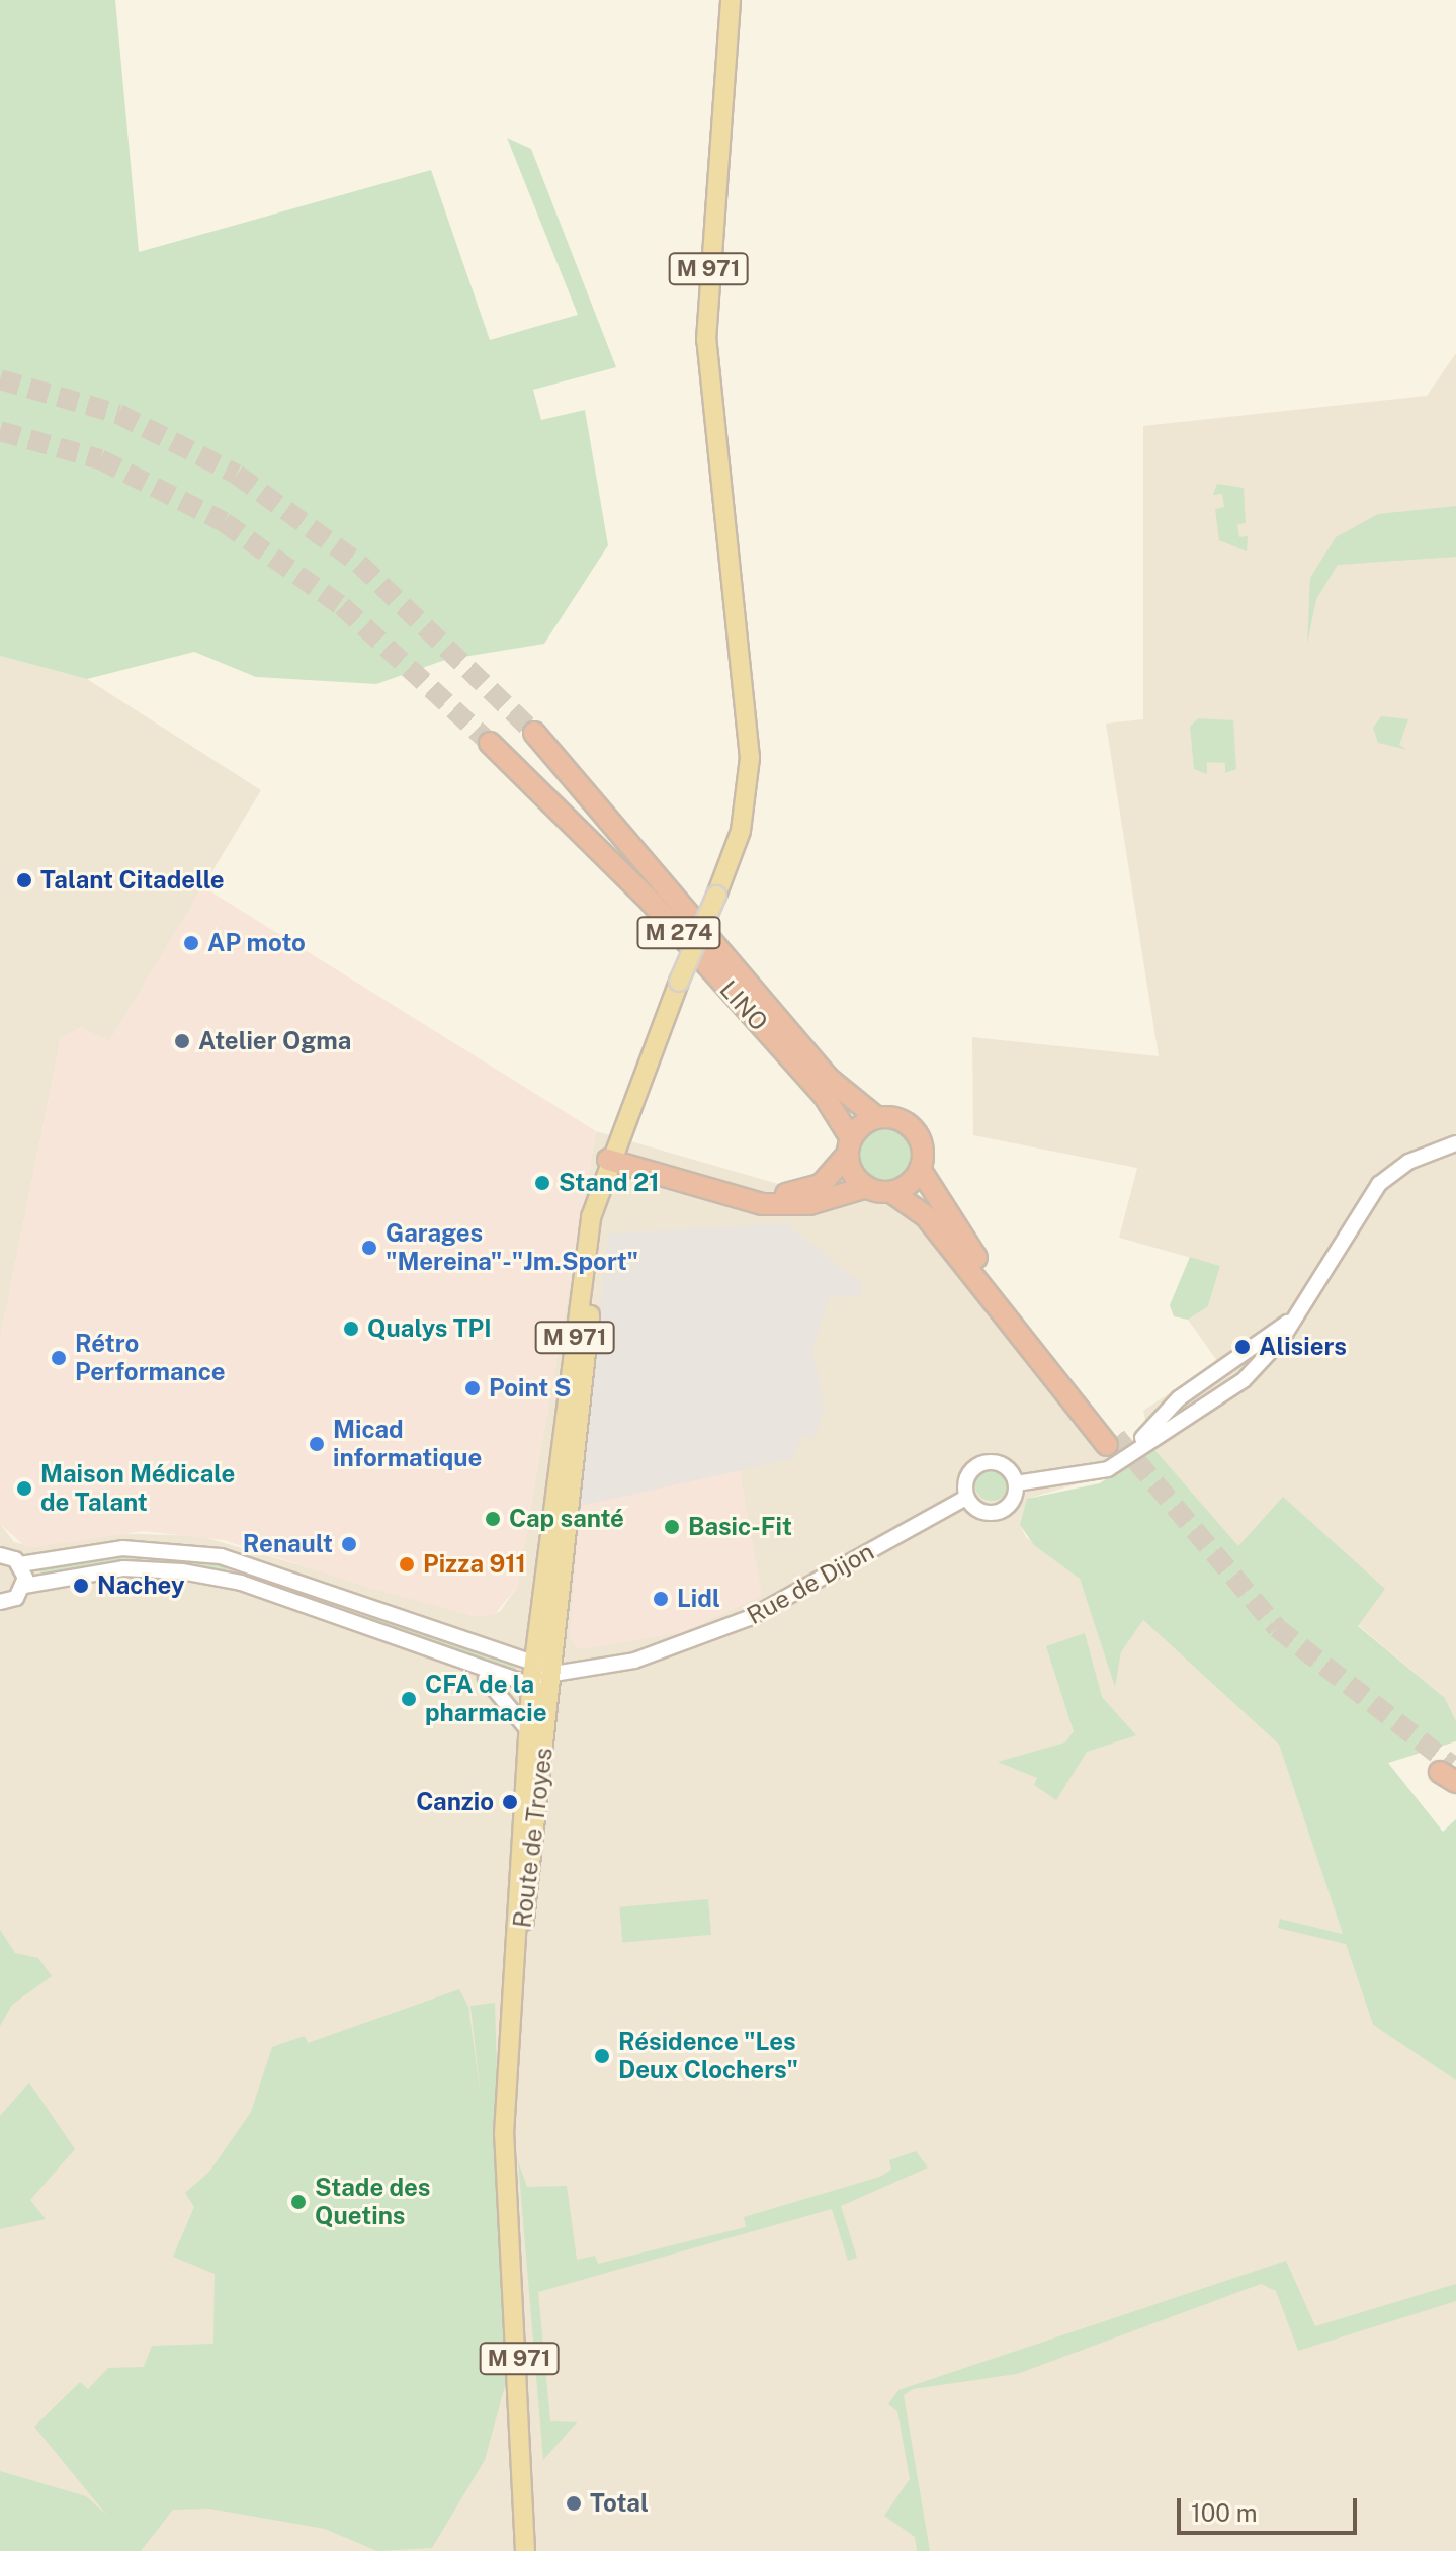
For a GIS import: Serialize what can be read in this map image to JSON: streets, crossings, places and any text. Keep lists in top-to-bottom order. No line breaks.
{"streets":{"highway":["M 274","LINO"],"main road":["M 971","Route de Troyes"],"street":["Rue de Dijon"]},"crossings":[["M 971","Rue de Dijon"],["M 971","Route de Troyes"],["Rue de Dijon","Route de Troyes"]],"places":["Talant Citadelle","AP moto","Atelier Ogma","Stand 21","Garages \"Mereina\"-\"Jm.Sport\"","Qualys TPI","Alisiers","Rétro Performance","Point S","Micad informatique","Maison Médicale de Talant","Cap santé","Basic-Fit","Renault","Pizza 911","Nachey","Lidl","CFA de la pharmacie","Canzio","Résidence \"Les Deux Clochers\"","Stade des Quetins","Total"],"scale_bar":"100 m"}
